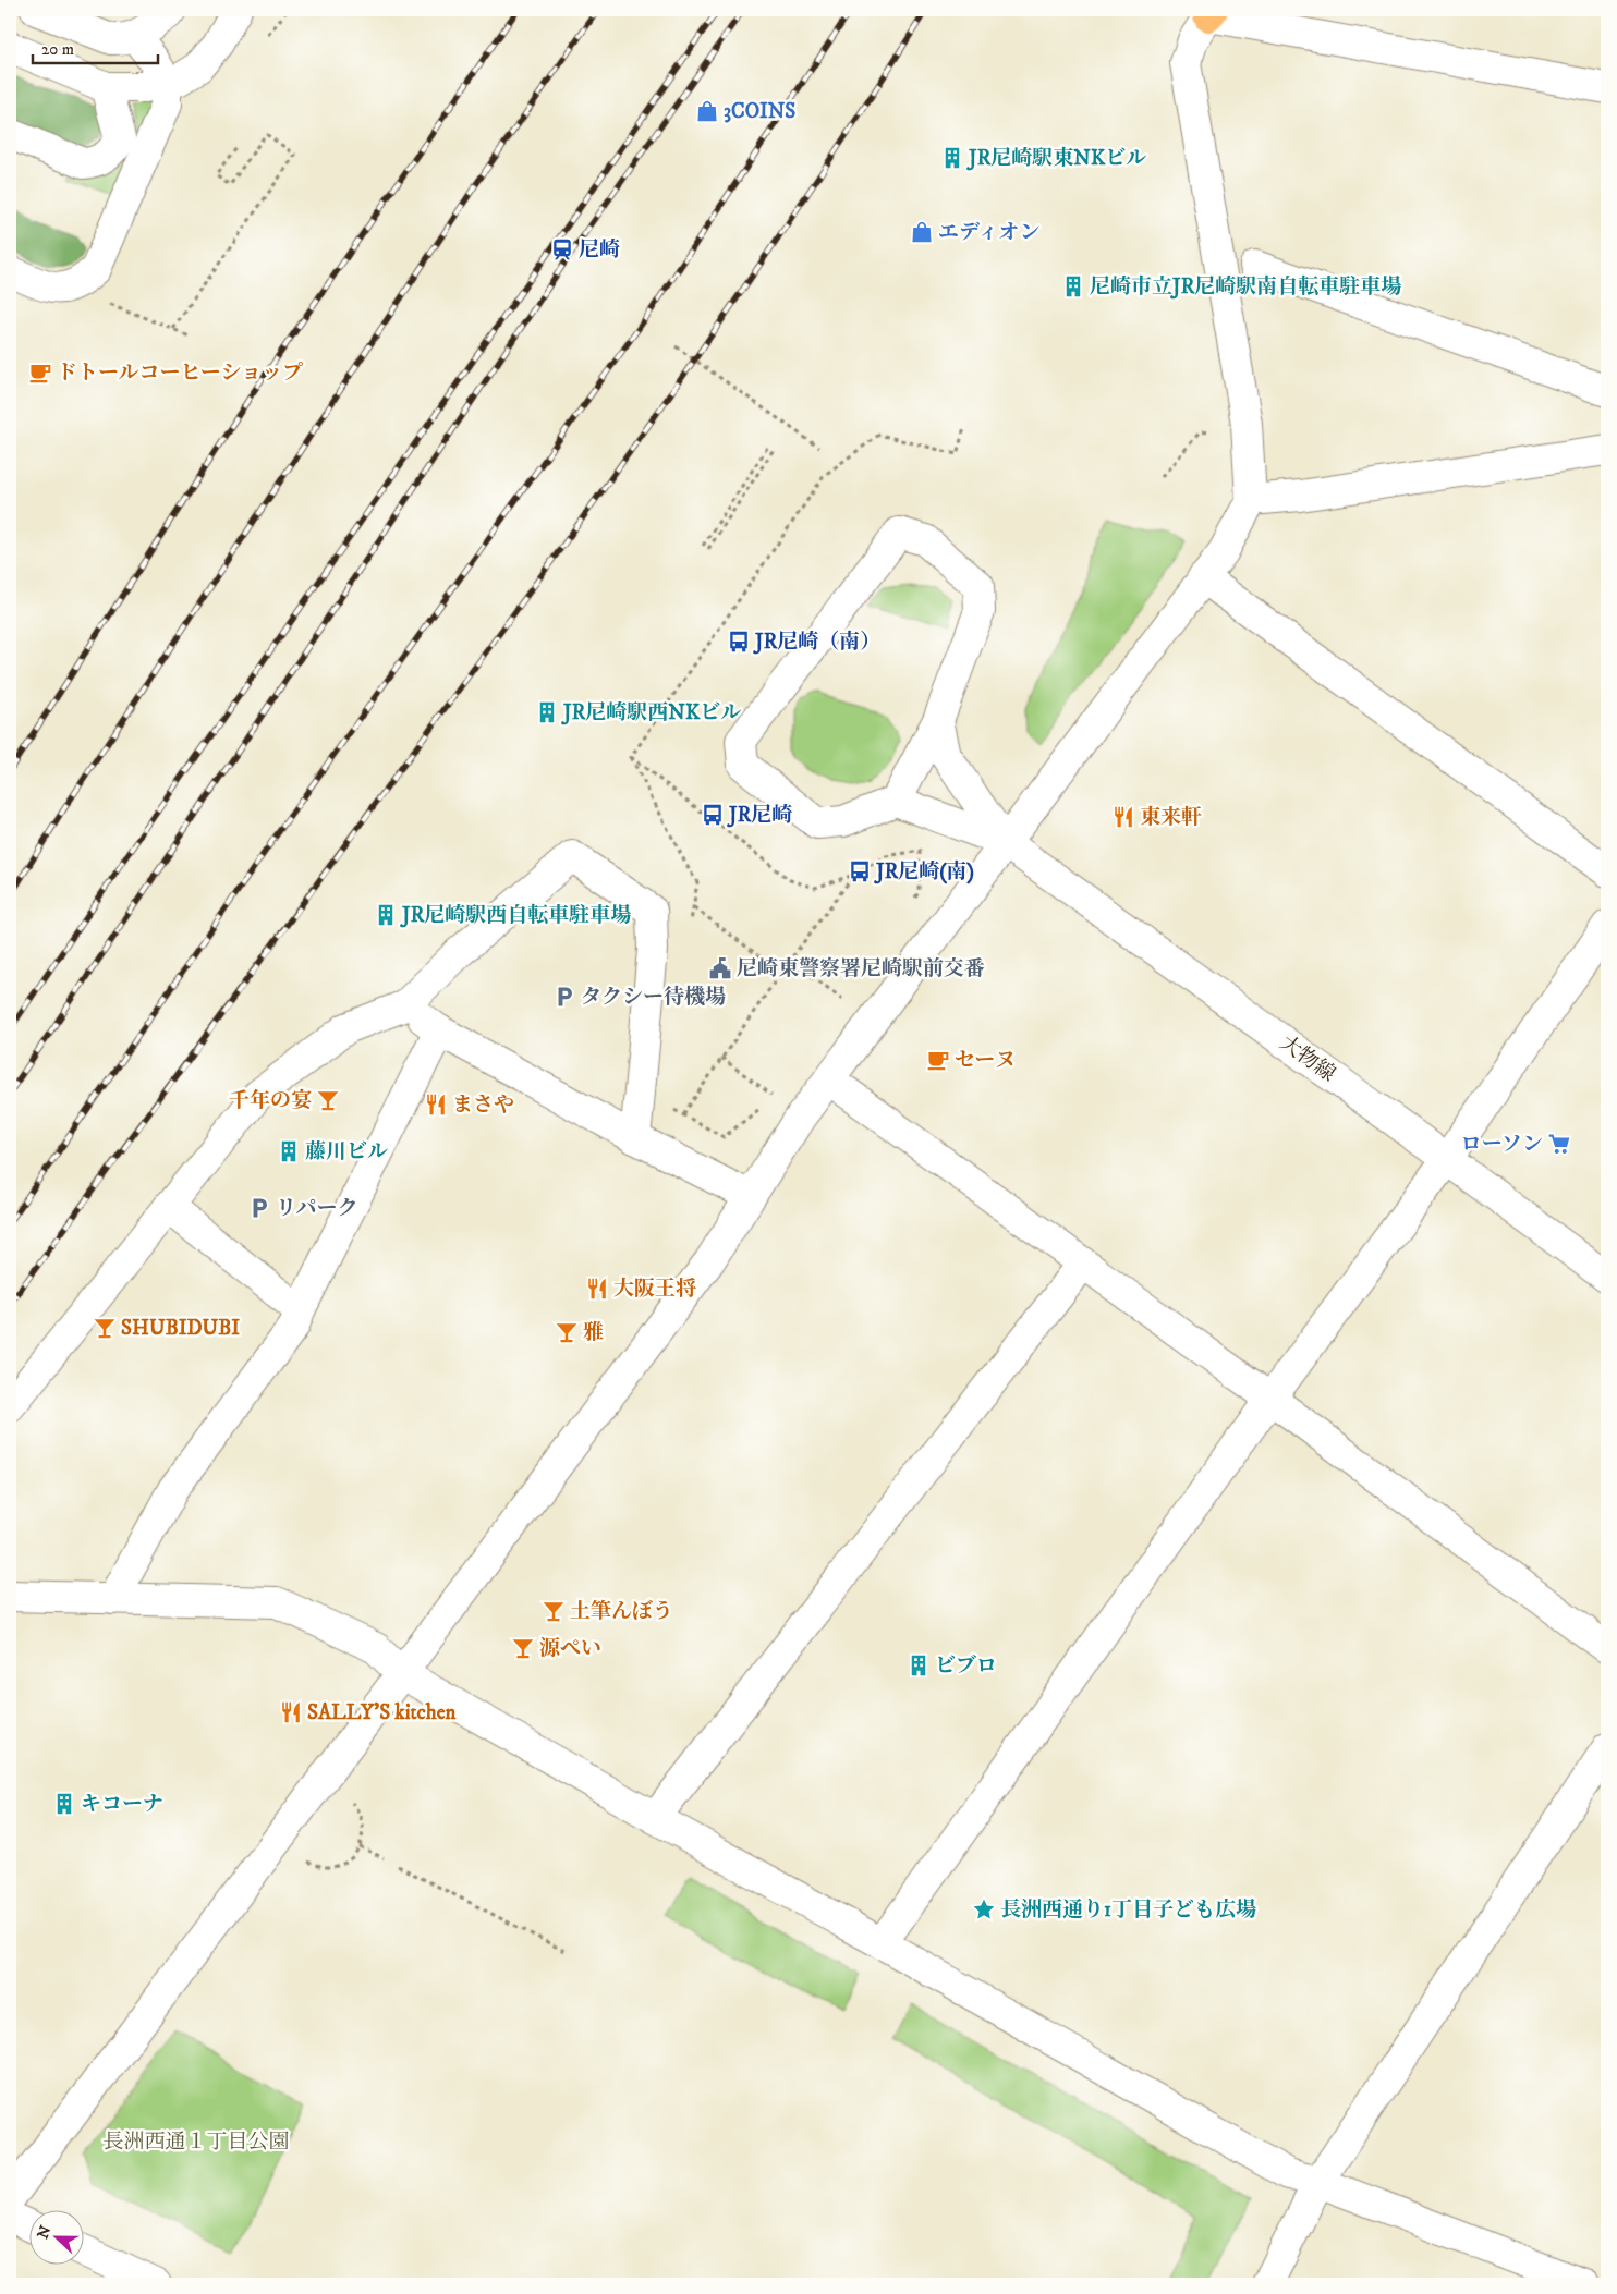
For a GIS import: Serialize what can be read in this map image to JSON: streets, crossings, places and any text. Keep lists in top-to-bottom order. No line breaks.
{"streets":{"street":["大物線"]},"parks":["長洲西通１丁目公園"],"places":{"shop":["3COINS","エディオン"],"building":["JR尼崎駅東NKビル","尼崎市立JR尼崎駅南自転車駐車場","JR尼崎駅西NKビル","JR尼崎駅西自転車駐車場","藤川ビル","ビブロ","キコーナ"],"station":["尼崎"],"cafe":["ドトールコーヒーショップ","セーヌ"],"bus stop":["JR尼崎（南）","JR尼崎","JR尼崎(南)"],"restaurant":["東来軒","まさや","大阪王将","SALLY'S kitchen"],"public building":["尼崎東警察署尼崎駅前交番"],"parking":["タクシー待機場","リパーク"],"bar":["千年の宴","SHUBIDUBI","雅","土筆んぼう","源ぺい"],"supermarket":["ローソン"],"place":["長洲西通り1丁目子ども広場"]},"scale_bar":"20 m","north":"left"}
